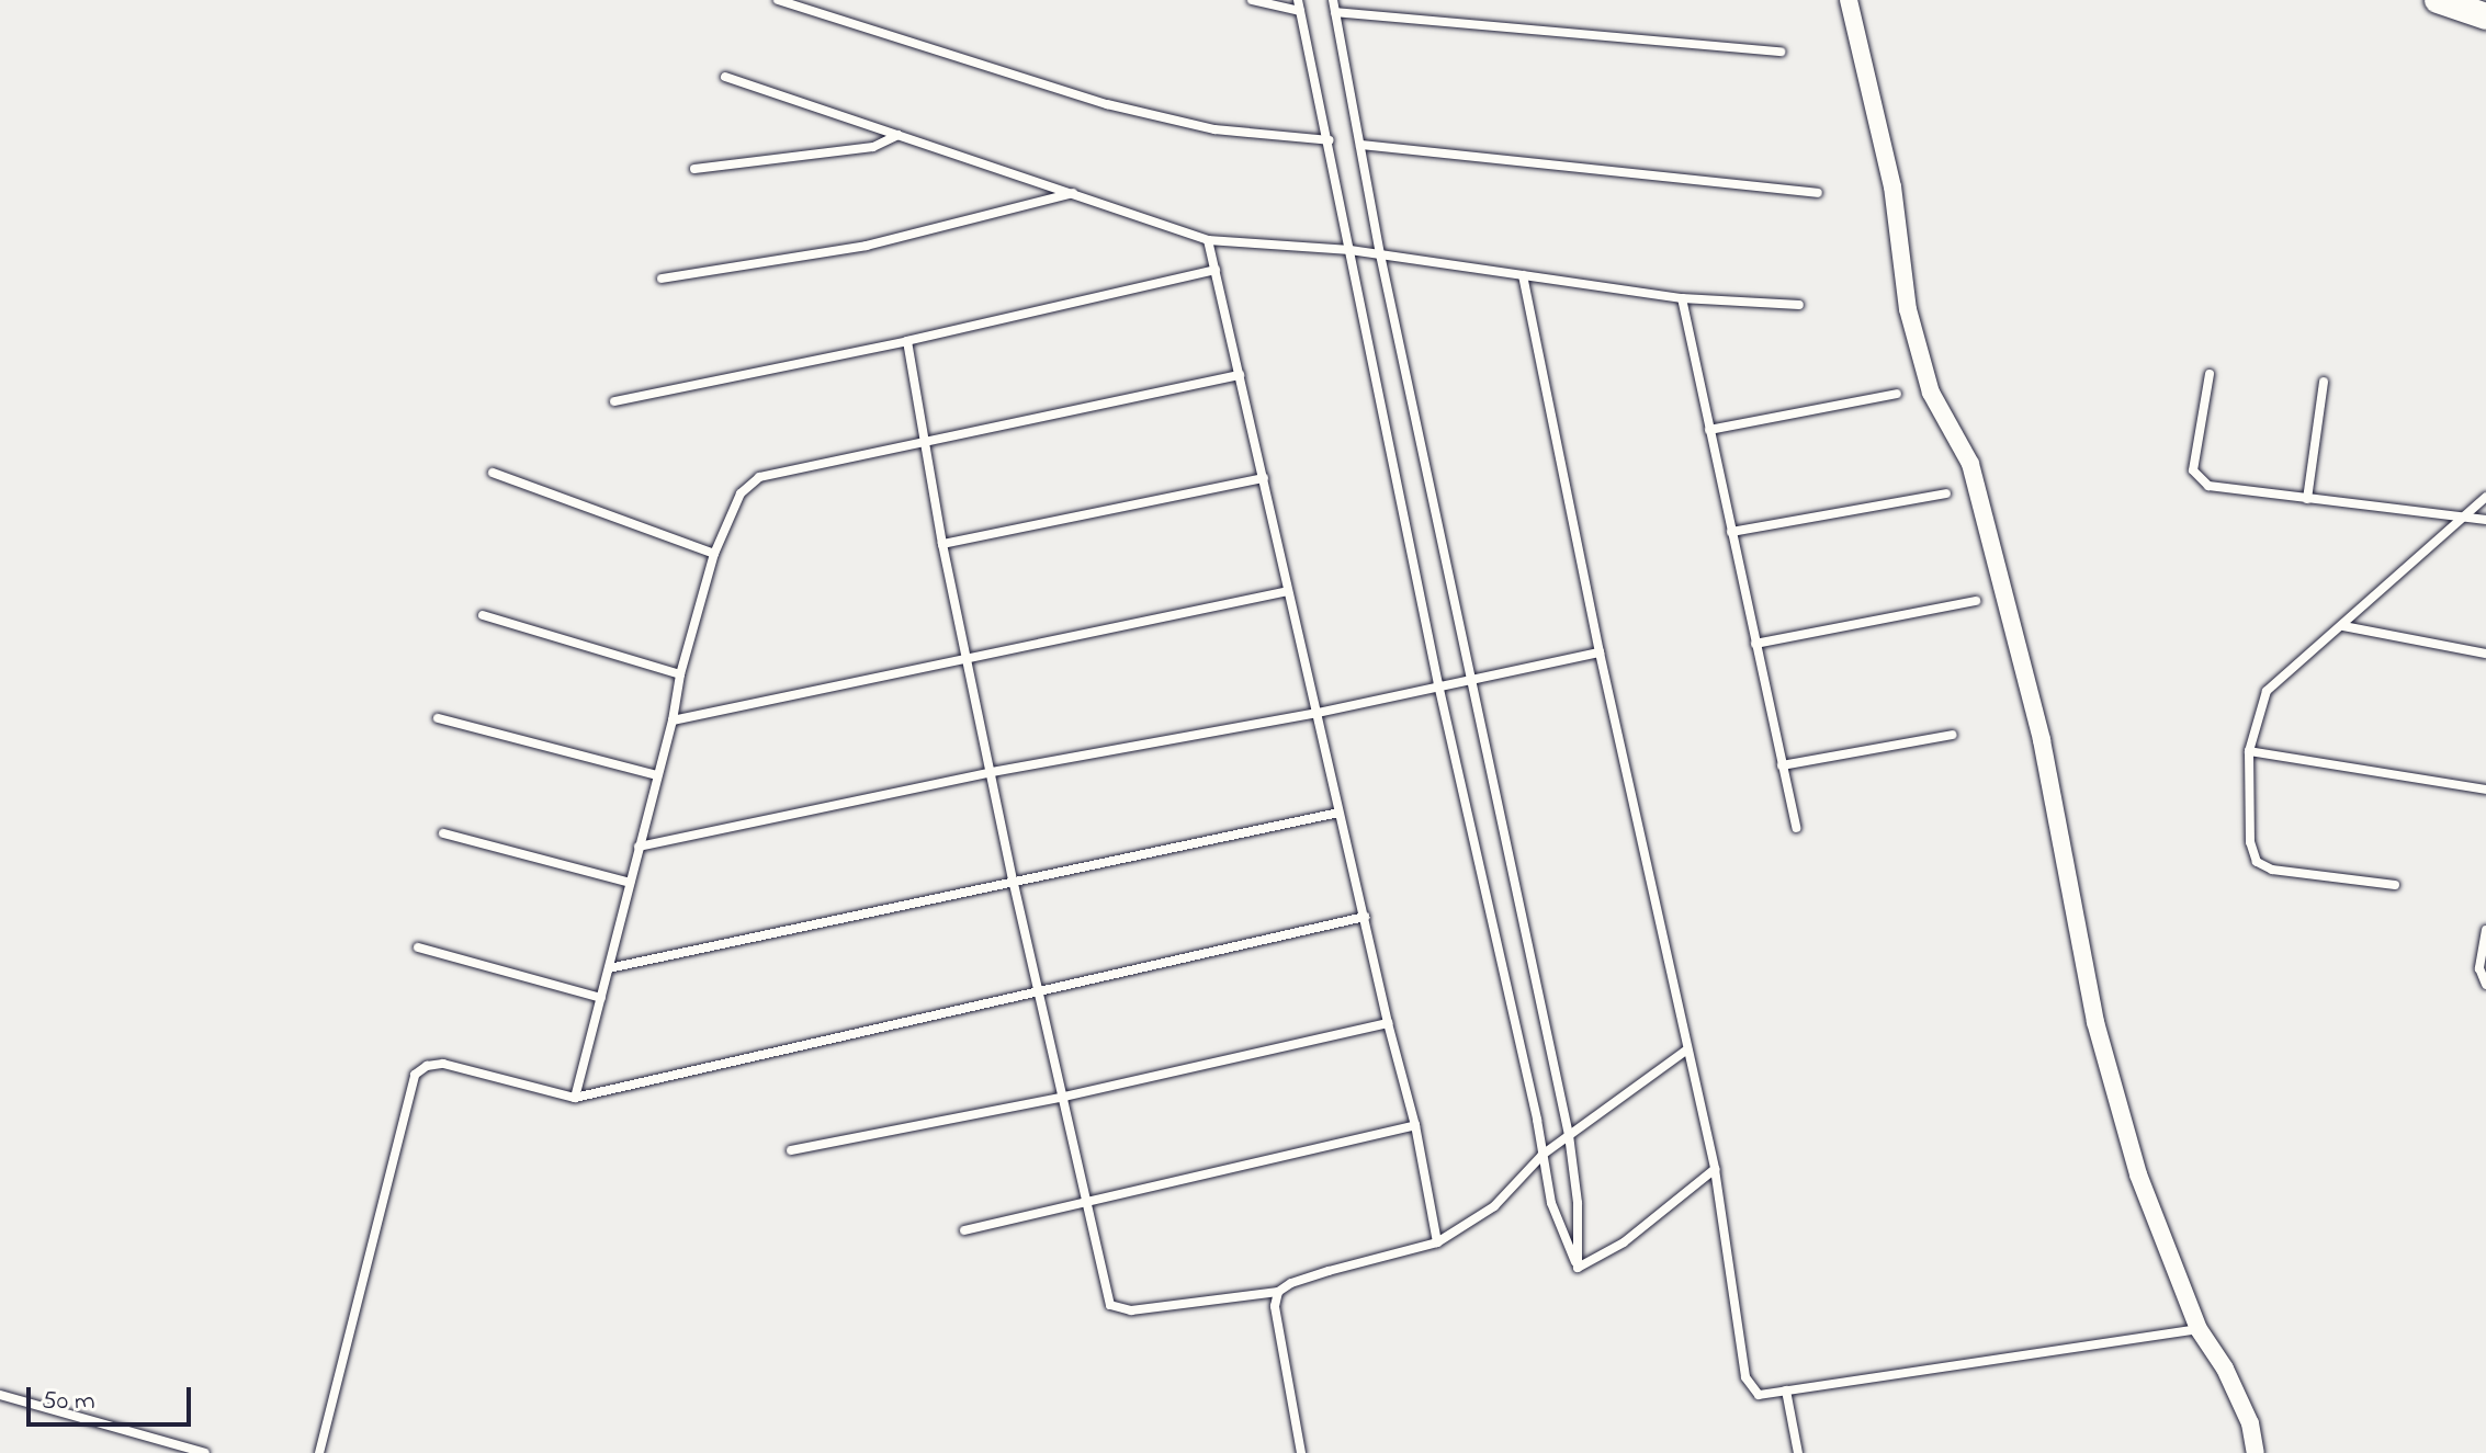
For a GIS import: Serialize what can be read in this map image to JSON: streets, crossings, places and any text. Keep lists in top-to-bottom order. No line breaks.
{"scale_bar":"50 m"}
